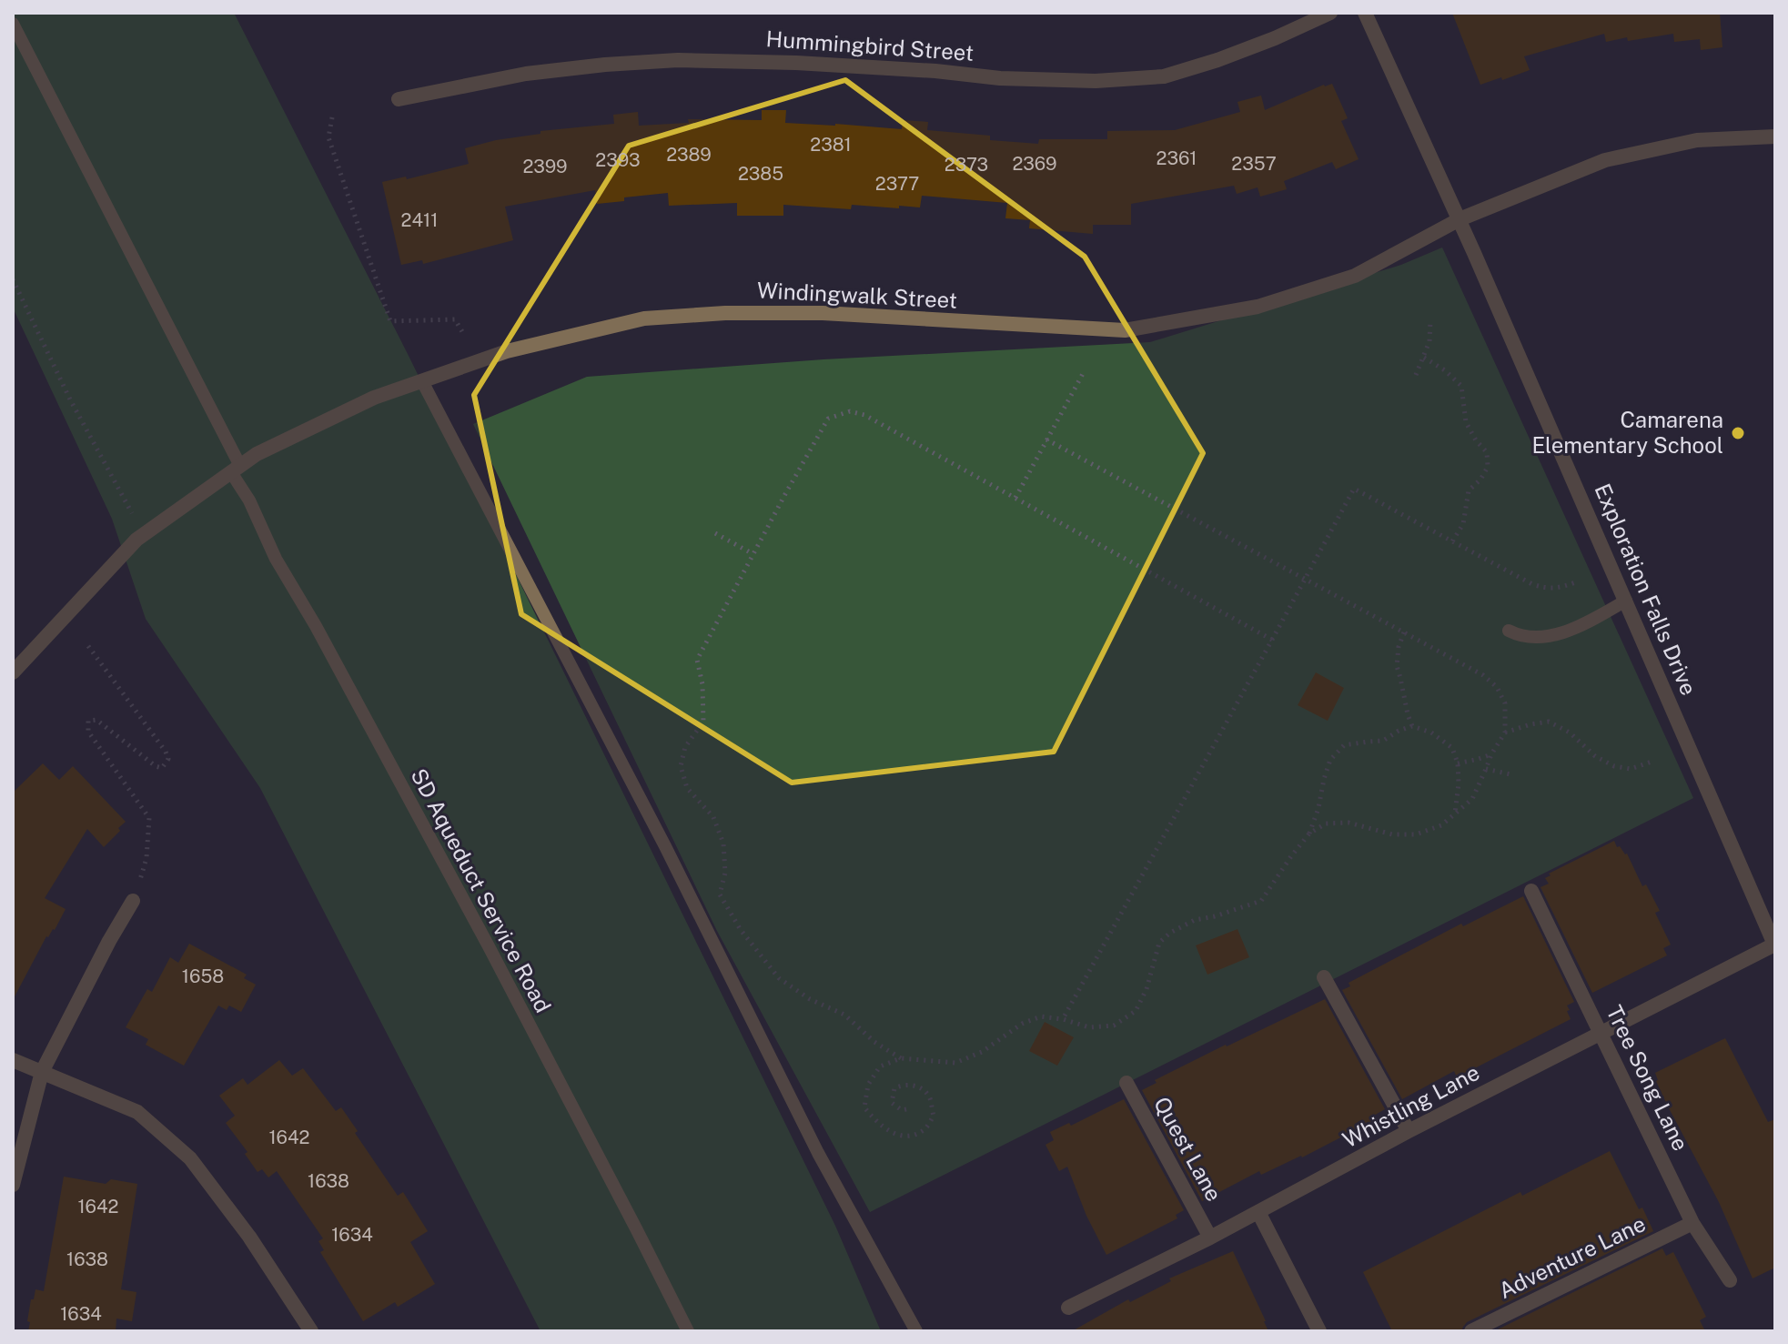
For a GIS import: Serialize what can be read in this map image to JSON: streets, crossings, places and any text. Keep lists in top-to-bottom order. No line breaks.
{"streets":{"street":["Hummingbird Street","Windingwalk Street","Exploration Falls Drive","Tree Song Lane","Whistling Lane","Quest Lane","Adventure Lane"],"lane":["SD Aqueduct Service Road"]},"crossings":[["Windingwalk Street","Exploration Falls Drive"],["Windingwalk Street","SD Aqueduct Service Road"],["Exploration Falls Drive","Whistling Lane"],["Tree Song Lane","Whistling Lane"],["Tree Song Lane","Adventure Lane"],["Whistling Lane","Quest Lane"]],"places":["Camarena Elementary School"],"house_numbers":["2381","2389","2361","2393","2369","2357","2373","2399","2385","2377","2411","1658","1642","1638","1642","1634","1638","1634"]}
